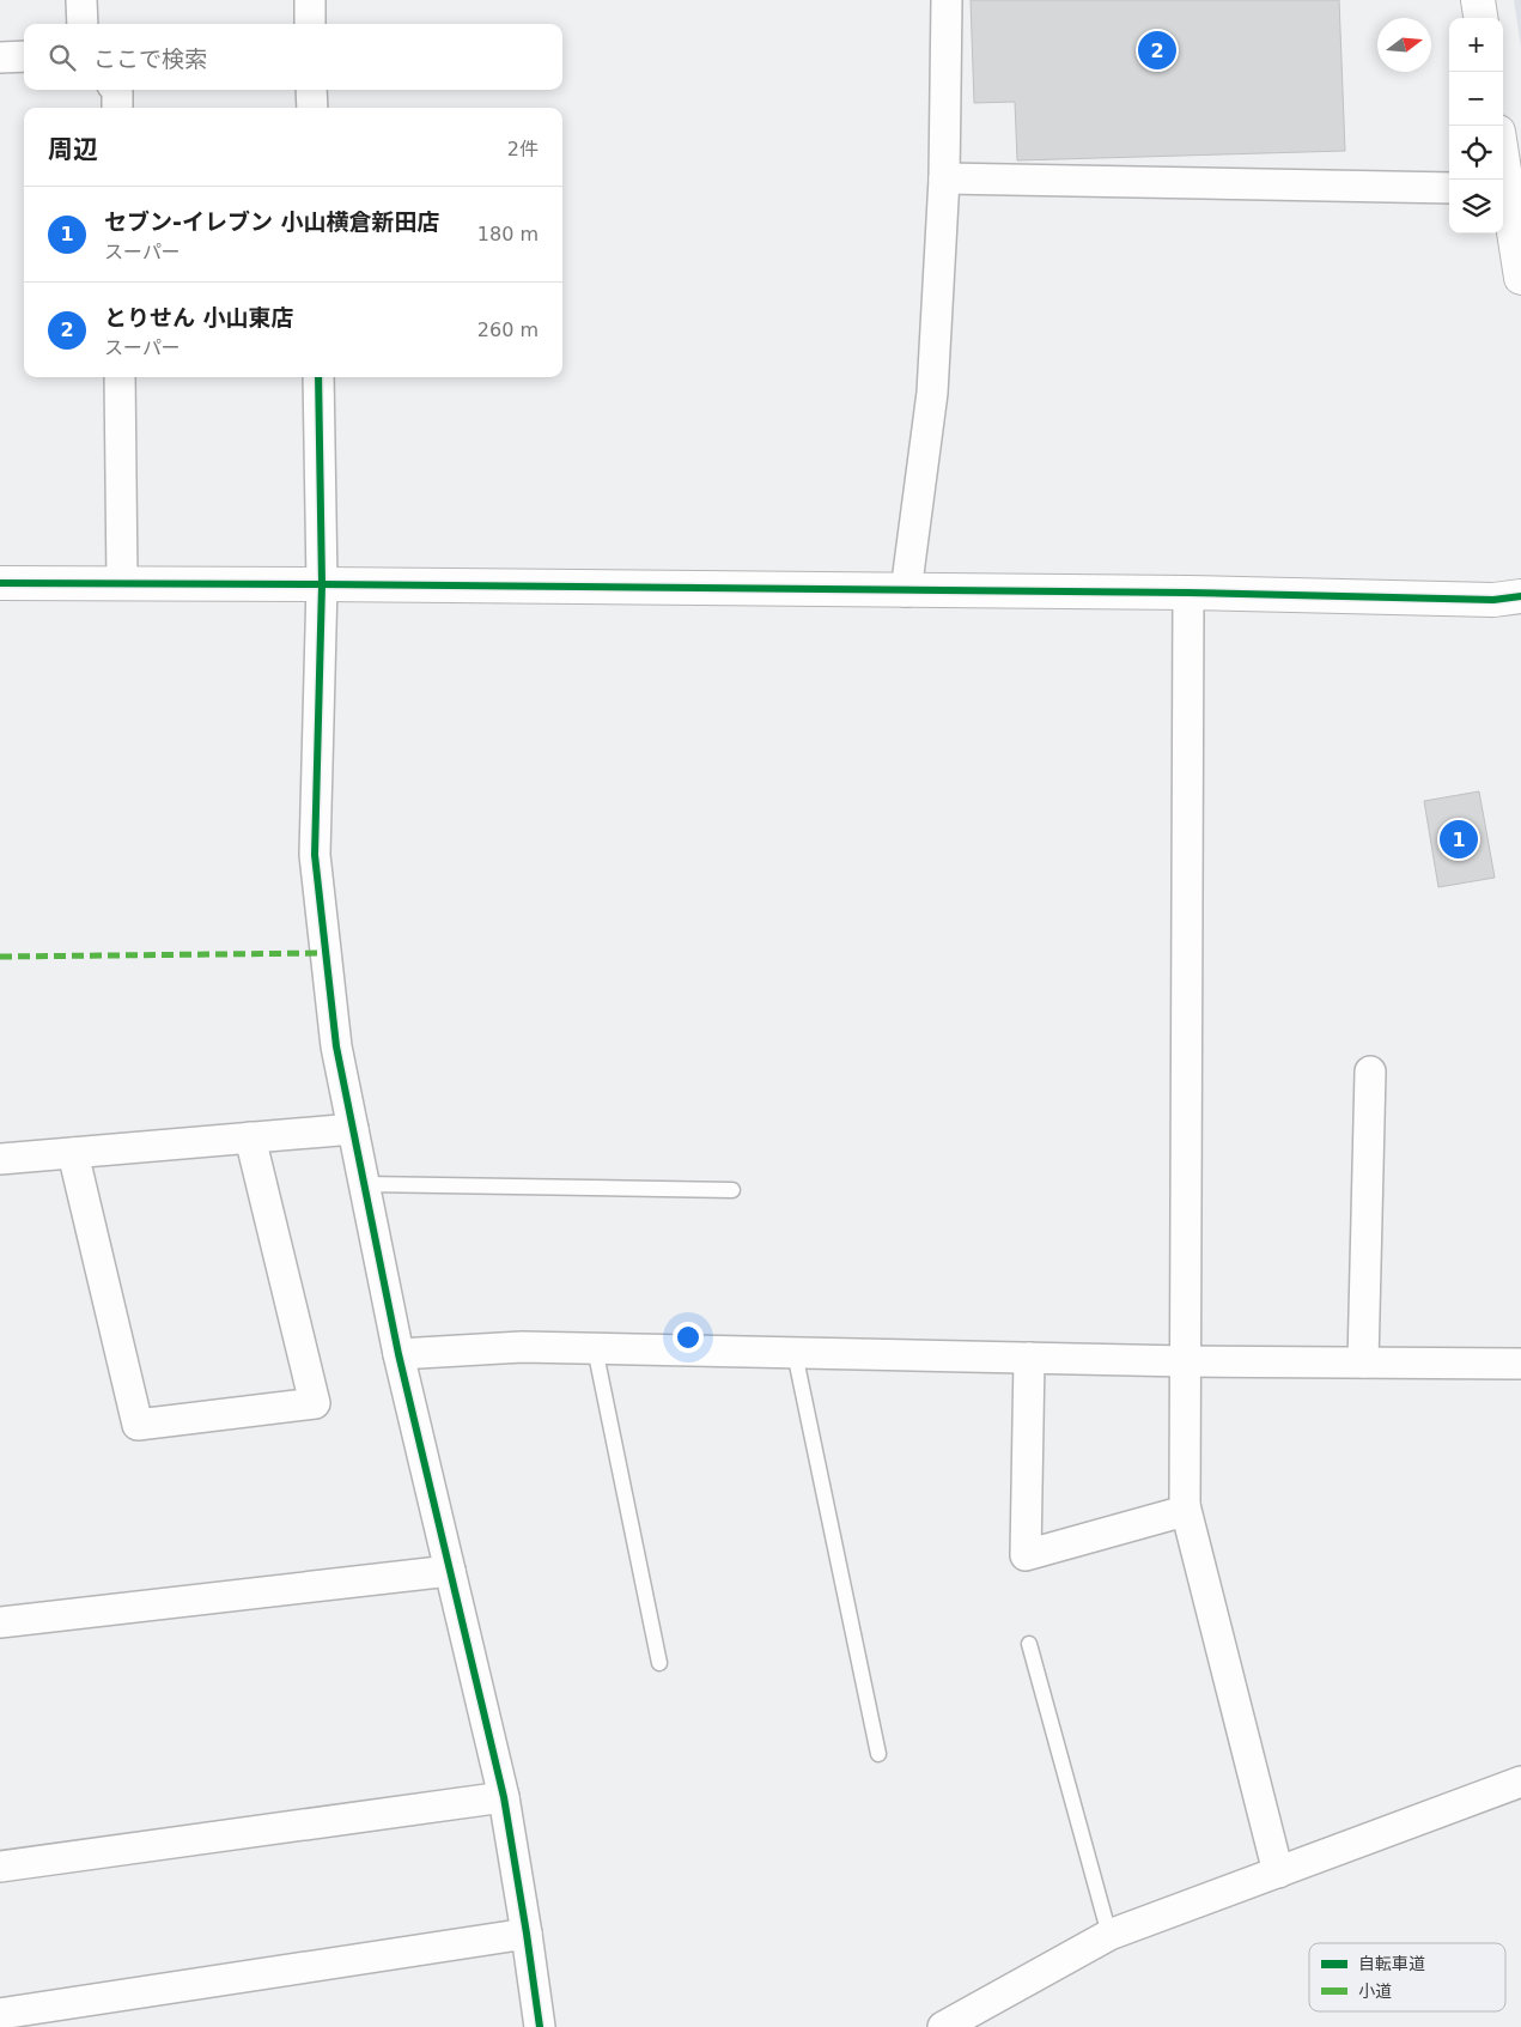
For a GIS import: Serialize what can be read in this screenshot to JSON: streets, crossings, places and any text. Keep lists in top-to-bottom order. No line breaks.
{"legend":["自転車道","小道"],"north":"right","page":{"map_buttons":["+","−"],"search":"ここで検索","pins":["2","1"],"heading":["周辺","2件"],"list":[{"mark":"1","name":"セブン-イレブン 小山横倉新田店","note":"スーパー","value":"180 m"},{"mark":"2","name":"とりせん 小山東店","note":"スーパー","value":"260 m"}]}}
